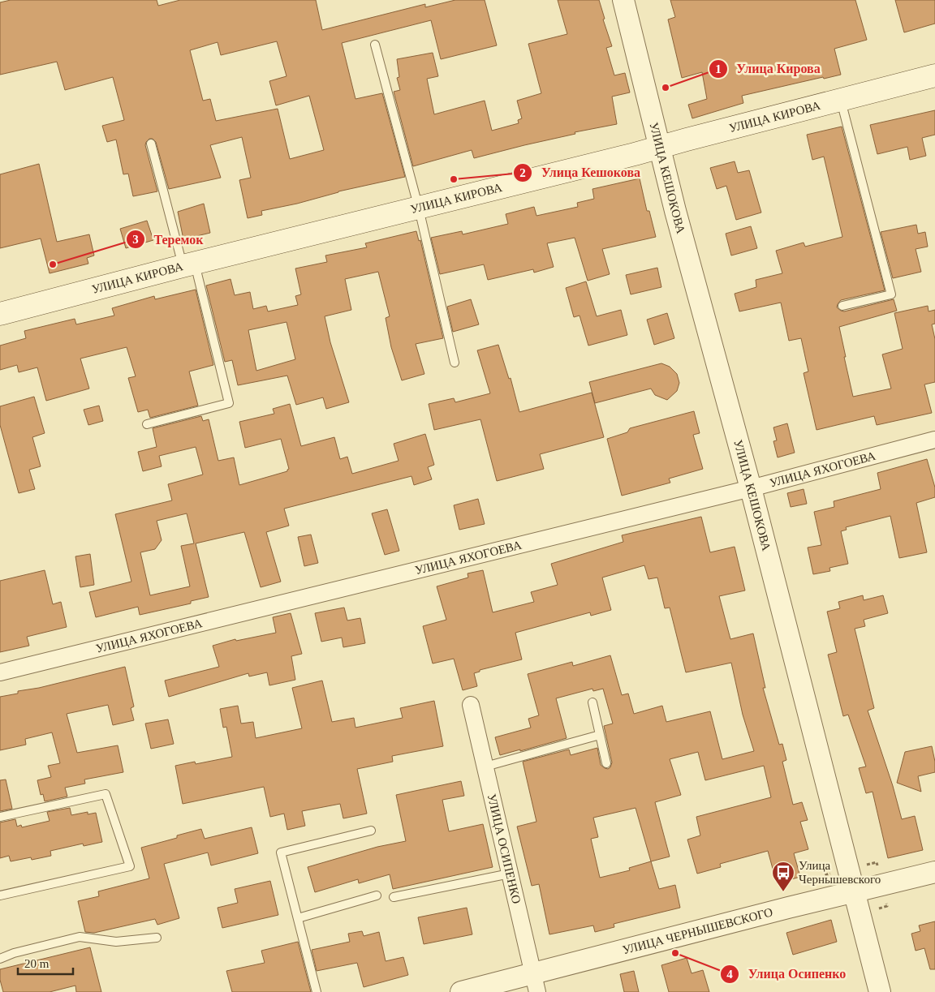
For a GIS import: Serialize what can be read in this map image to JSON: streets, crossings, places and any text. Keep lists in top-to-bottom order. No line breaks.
{"streets":{"main road":["УЛИЦА КИРОВА"],"street":["УЛИЦА КЕШОКОВА","УЛИЦА ЯХОГОЕВА","УЛИЦА ОСИПЕНКО","УЛИЦА ЧЕРНЫШЕВСКОГО"]},"crossings":[["УЛИЦА КИРОВА","УЛИЦА КЕШОКОВА"],["УЛИЦА КЕШОКОВА","УЛИЦА ЯХОГОЕВА"],["УЛИЦА КЕШОКОВА","УЛИЦА ЧЕРНЫШЕВСКОГО"],["УЛИЦА ОСИПЕНКО","УЛИЦА ЧЕРНЫШЕВСКОГО"]],"places":{"other":["Улица Кирова","Улица Кешокова","Теремок","Улица Осипенко"],"bus stop":["Улица Чернышевского"]},"scale_bar":"20 m"}
